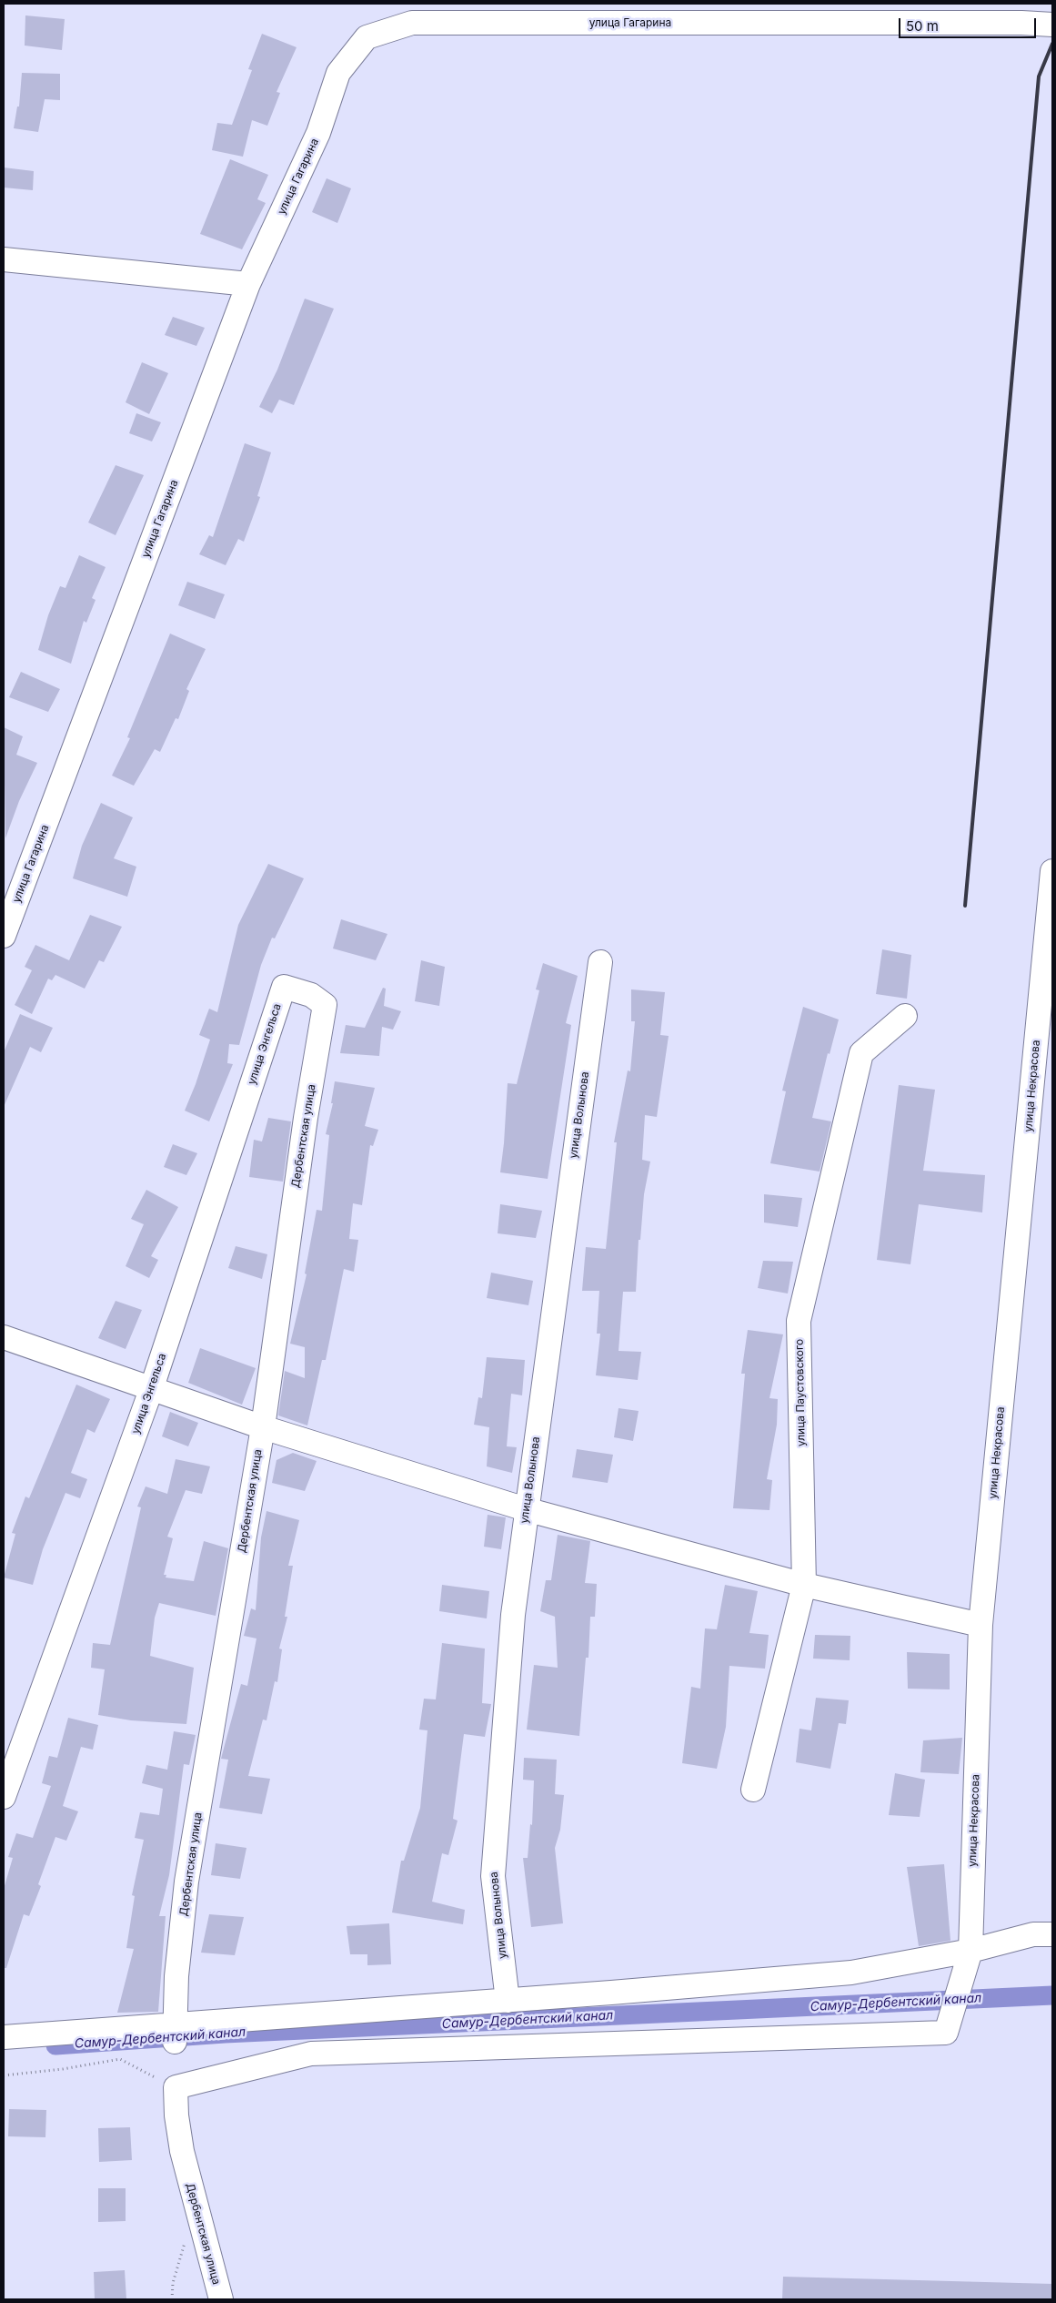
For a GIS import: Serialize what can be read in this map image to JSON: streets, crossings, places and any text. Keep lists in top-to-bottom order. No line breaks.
{"streets":{"street":["улица Гагарина","улица Энгельса","улица Некрасова","улица Волынова","Дербентская улица","улица Паустовского"]},"crossings":[["улица Энгельса","Дербентская улица"],["улица Некрасова","Дербентская улица"]],"water":["Самур-Дербентский канал"],"scale_bar":"50 m"}
